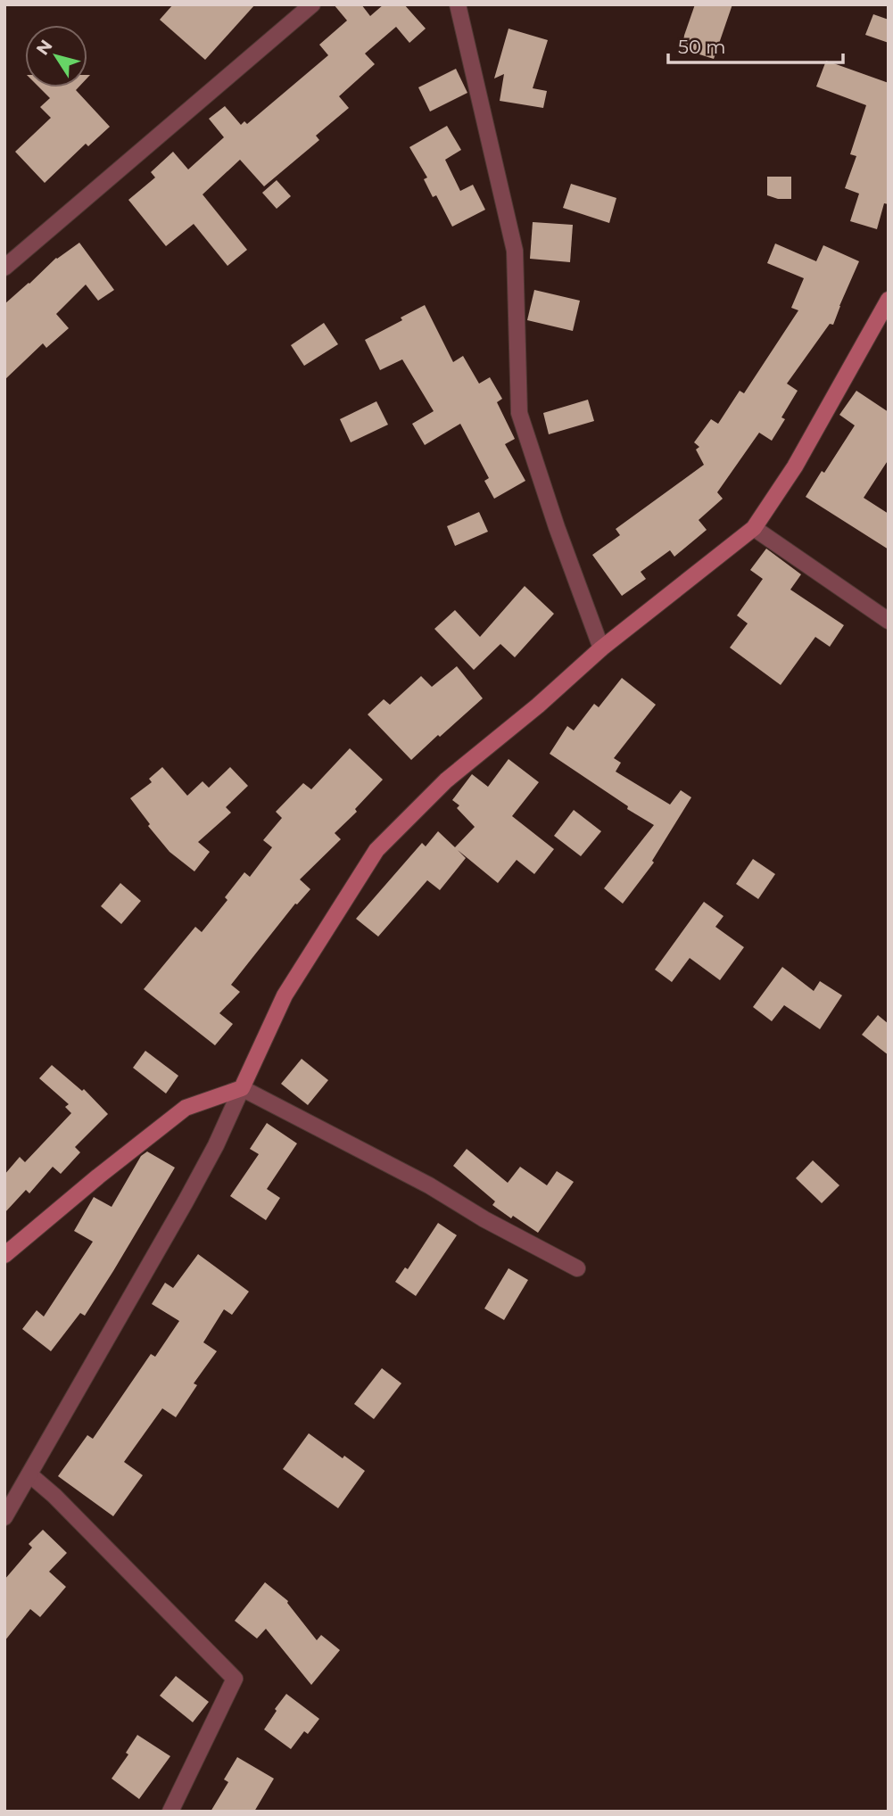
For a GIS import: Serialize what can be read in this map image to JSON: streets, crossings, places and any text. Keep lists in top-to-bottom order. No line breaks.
{"scale_bar":"50 m","north":"top left"}
